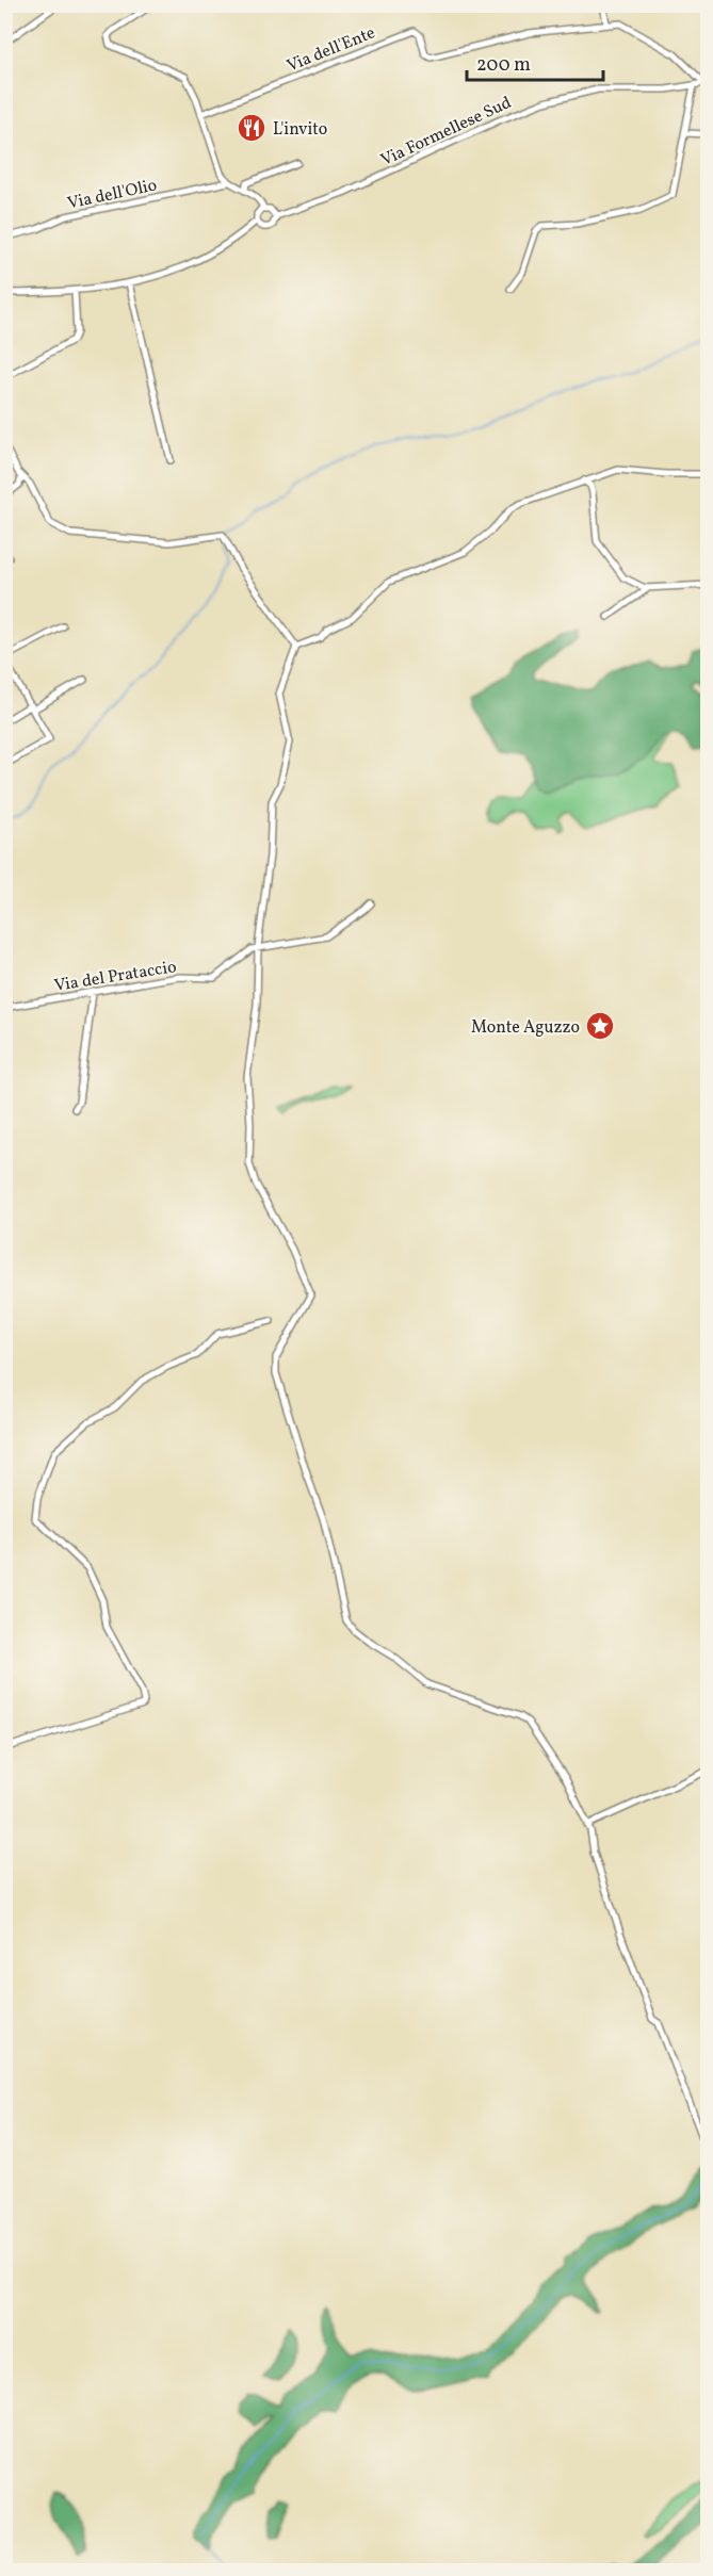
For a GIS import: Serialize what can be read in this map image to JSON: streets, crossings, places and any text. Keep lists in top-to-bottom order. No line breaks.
{"streets":{"street":["Via dell'Ente","Via Formellese Sud","Via dell'Olio","Via del Prataccio"]},"places":{"restaurant":["L'invito"],"place":["Monte Aguzzo"]},"scale_bar":"200 m"}
